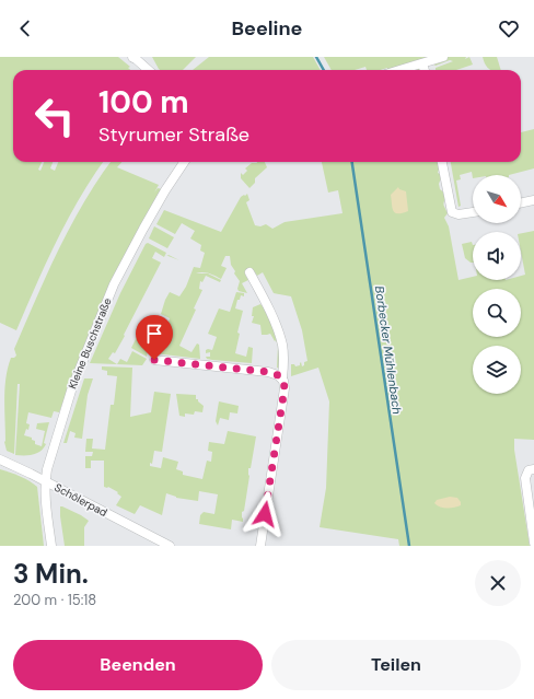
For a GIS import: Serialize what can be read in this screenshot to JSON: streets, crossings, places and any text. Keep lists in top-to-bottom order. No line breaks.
{"streets":{"street":["Kleine Buschstraße","Schölerpad"]},"crossings":[["Kleine Buschstraße","Schölerpad"]],"water":["Borbecker Mühlenbach"],"north":"bottom right","page":{"header":"Beeline","turn":["100 m","Styrumer Straße"],"heading":["3 Min.","200 m · 15:18"],"buttons":["Beenden","Teilen"]}}
